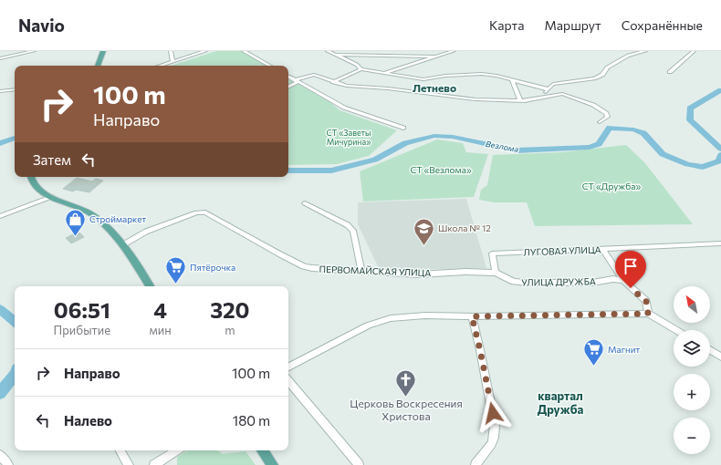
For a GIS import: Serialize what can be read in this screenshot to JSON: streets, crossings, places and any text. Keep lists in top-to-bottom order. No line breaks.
{"streets":{"street":["ЛУГОВАЯ УЛИЦА","ПЕРВОМАЙСКАЯ УЛИЦА","УЛИЦА ДРУЖБА"]},"crossings":[["ЛУГОВАЯ УЛИЦА","ПЕРВОМАЙСКАЯ УЛИЦА"],["ЛУГОВАЯ УЛИЦА","УЛИЦА ДРУЖБА"],["ПЕРВОМАЙСКАЯ УЛИЦА","УЛИЦА ДРУЖБА"]],"districts":["Летнево","квартал Дружба"],"water":["Везлома"],"parks":["СТ «Заветы Мичурина»","СТ «Везлома»","СТ «Дружба»"],"places":{"shop":["Строймаркет"],"school or university":["Школа № 12"],"supermarket":["Пятёрочка","Магнит"],"church":["Церковь Воскресения Христова"]},"north":"top left","page":{"header":"Navio","nav":["Карта","Маршрут","Сохранённые"],"turn":["100 m","Направо"],"then":"Затем","map_buttons":["+","−"],"eta":["06:51","Прибытие","4","мин","320","m"],"list":[{"name":"Направо","value":"100 m"},{"name":"Налево","value":"180 m"}]}}
